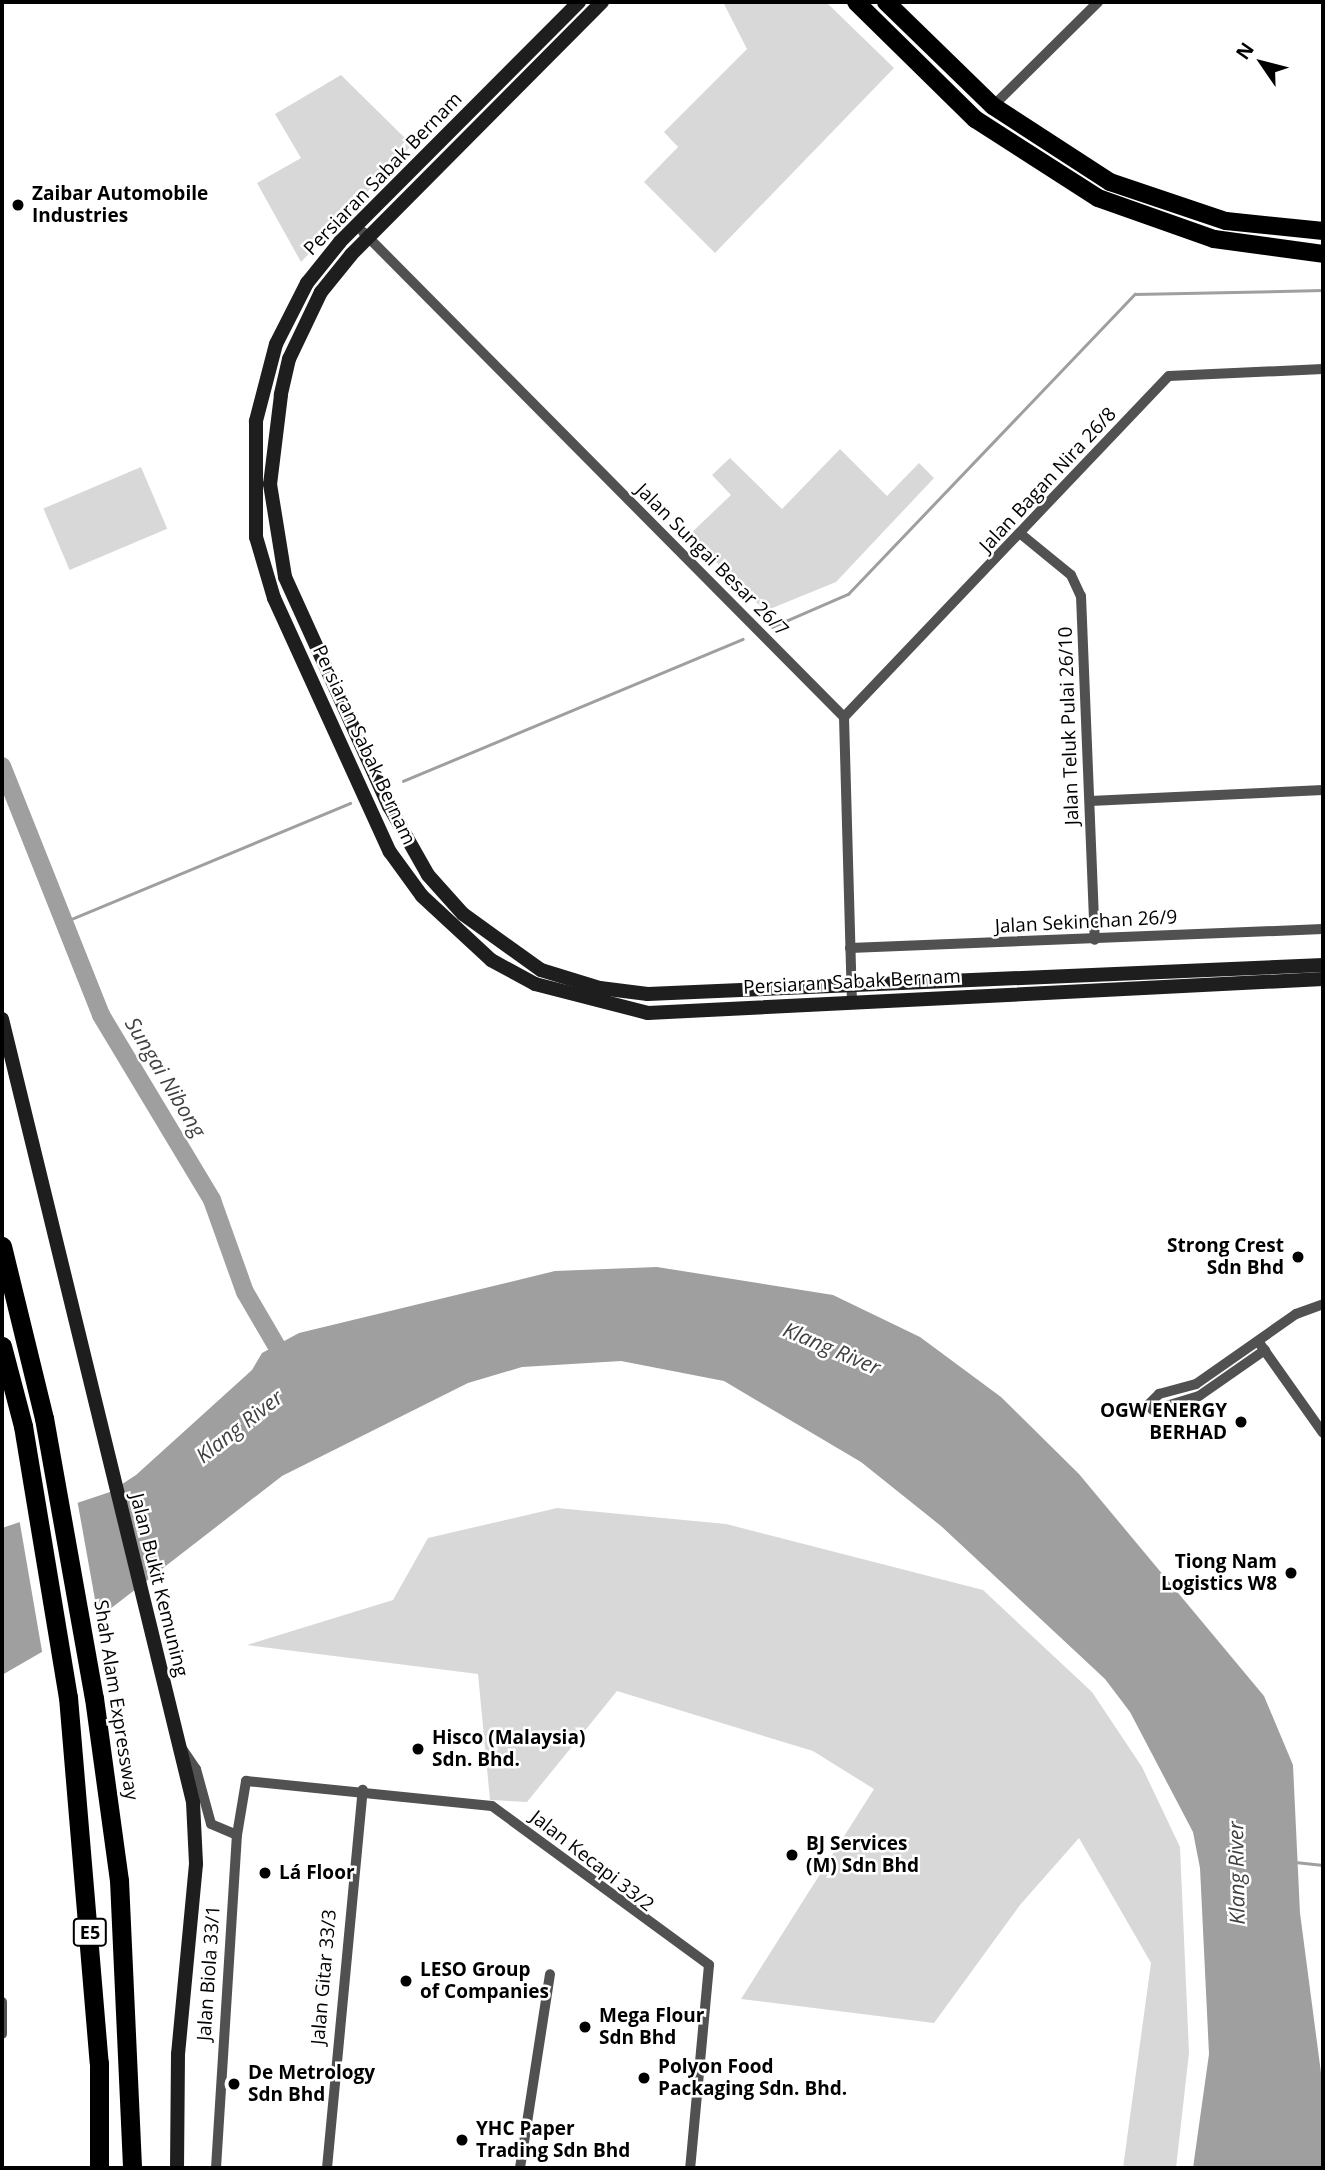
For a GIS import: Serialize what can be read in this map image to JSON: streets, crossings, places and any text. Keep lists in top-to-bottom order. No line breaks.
{"streets":{"highway":["Shah Alam Expressway","E5"],"street":["Persiaran Sabak Bernam","Jalan Bagan Nira 26/8","Jalan Sungai Besar 26/7","Jalan Teluk Pulai 26/10","Jalan Sekinchan 26/9","Jalan Bukit Kemuning","Jalan Kecapi 33/2","Jalan Biola 33/1","Jalan Gitar 33/3"]},"crossings":[["Persiaran Sabak Bernam","Jalan Sungai Besar 26/7"],["Jalan Bagan Nira 26/8","Jalan Sungai Besar 26/7"],["Jalan Bagan Nira 26/8","Jalan Teluk Pulai 26/10"],["Jalan Teluk Pulai 26/10","Jalan Sekinchan 26/9"],["Jalan Kecapi 33/2","Jalan Biola 33/1"],["Jalan Kecapi 33/2","Jalan Gitar 33/3"]],"water":["Sungai Nibong","Klang River"],"places":["Zaibar Automobile Industries","Strong Crest Sdn Bhd","OGW ENERGY BERHAD","Tiong Nam Logistics W8","Hisco (Malaysia) Sdn. Bhd.","BJ Services (M) Sdn Bhd","Lá Floor","LESO Group of Companies","Mega Flour Sdn Bhd","Polyon Food Packaging Sdn. Bhd.","De Metrology Sdn Bhd","YHC Paper Trading Sdn Bhd"],"north":"top left"}
